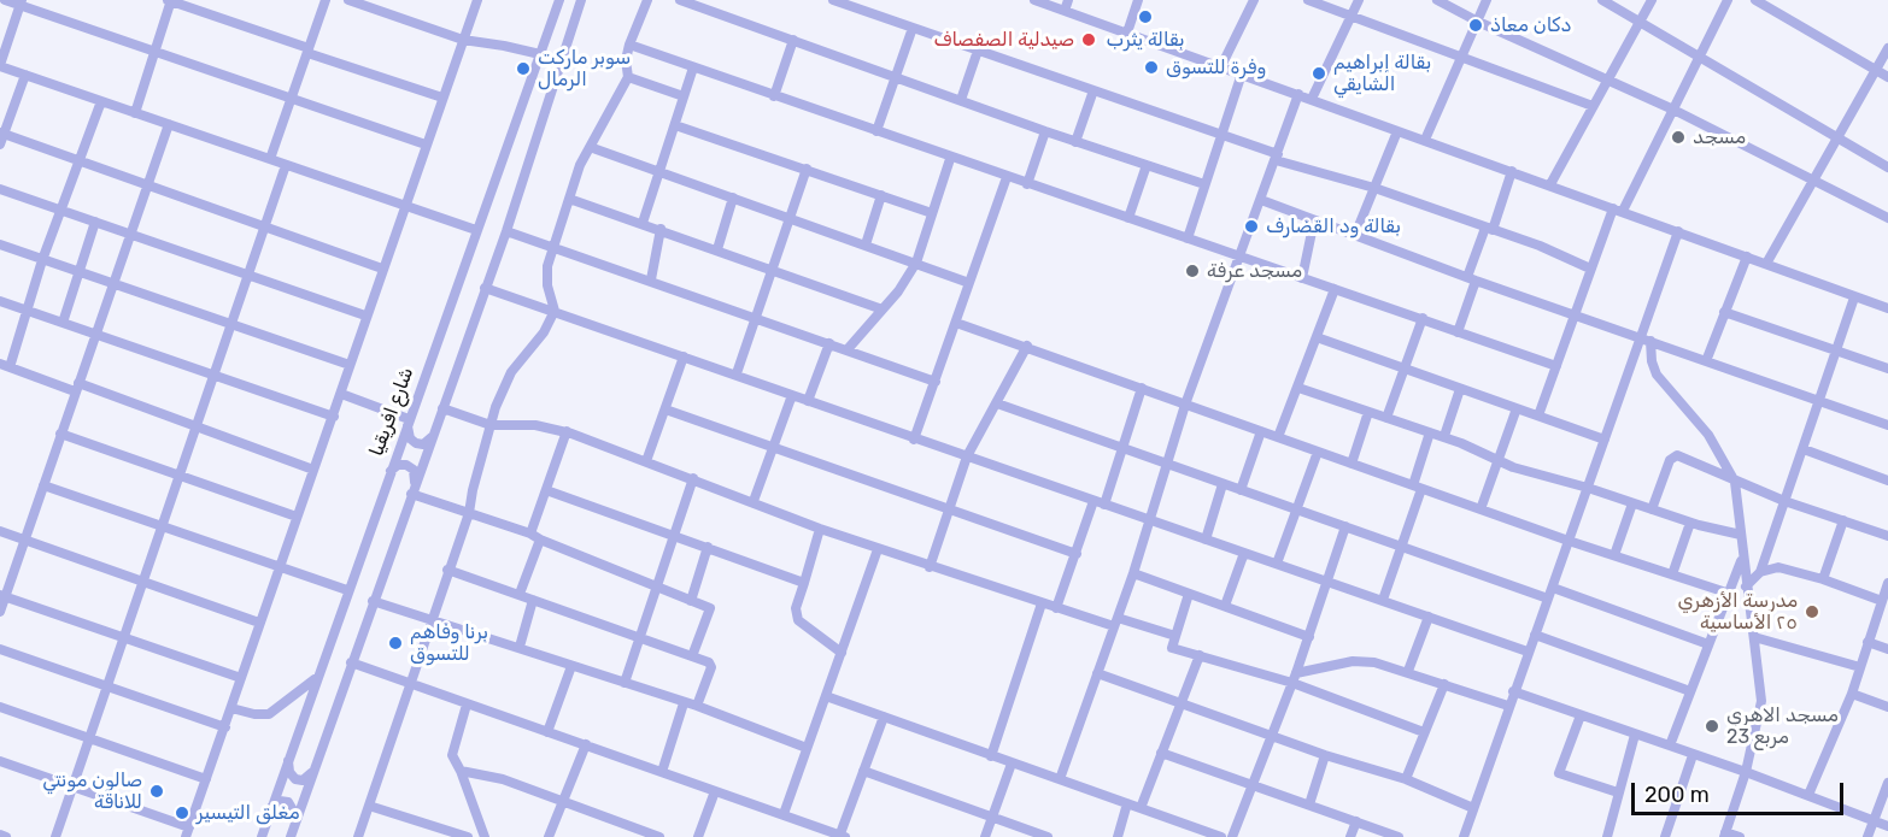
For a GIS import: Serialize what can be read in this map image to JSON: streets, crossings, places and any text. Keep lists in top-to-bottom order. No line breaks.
{"streets":{"street":["شارع افريقيا"]},"places":["بقالة يثرب","دكان معاذ","صيدلية الصفصاف","وفرة للتسوق","سوبر ماركت الرمال","بقالة إبراهيم الشايقي","مسجد","بقالة ود القضارف","مسجد عرفة","مدرسة الأزهري ٢٥ الأساسية","برنا وفاهم للتسوق","مسجد الاهري مربع 23","صالون مونتي للاناقة","مغلق التيسير"],"scale_bar":"200 m"}
